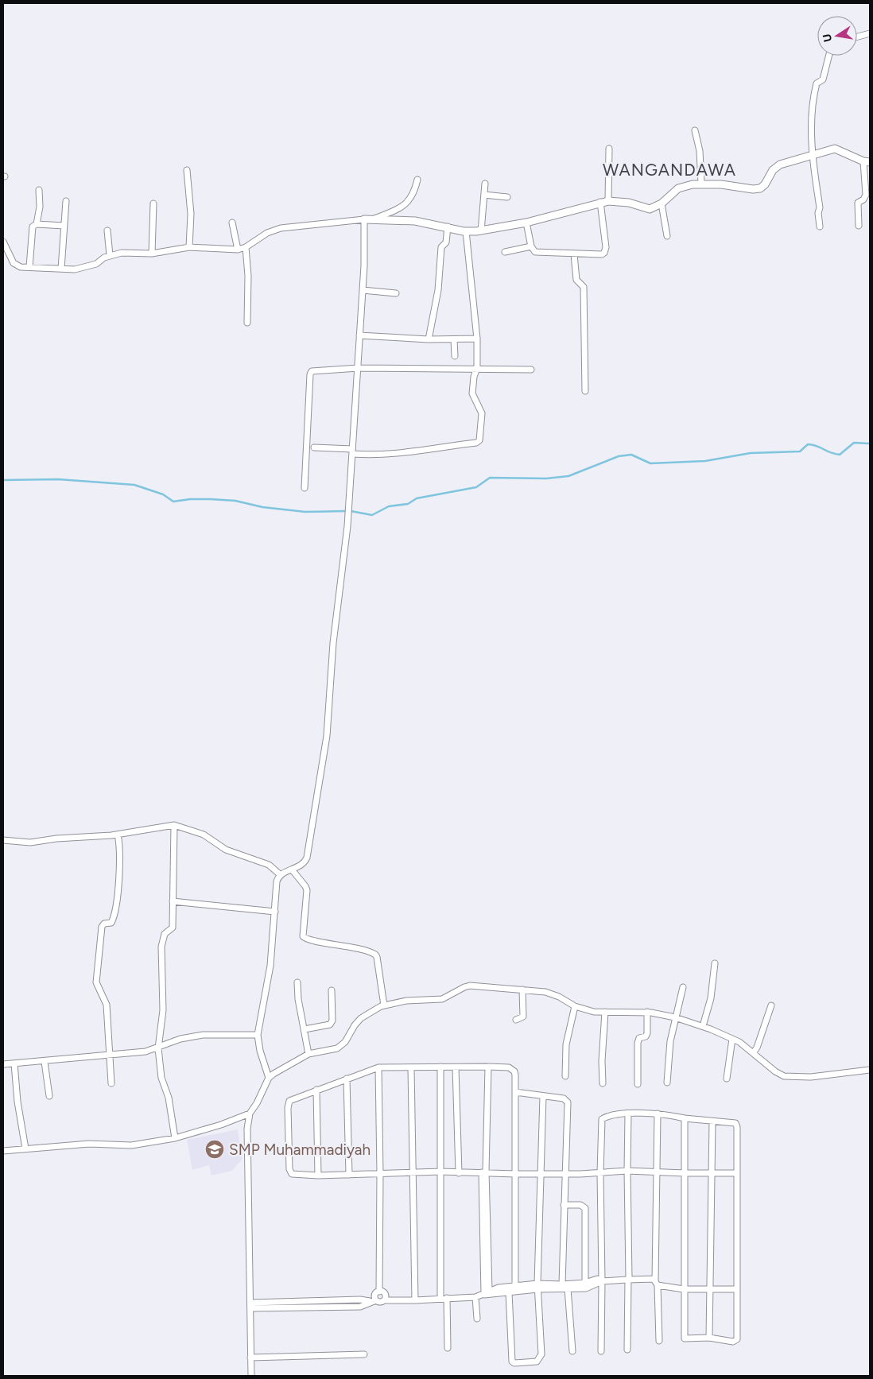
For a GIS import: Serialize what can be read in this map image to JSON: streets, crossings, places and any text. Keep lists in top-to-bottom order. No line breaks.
{"districts":["WANGANDAWA"],"places":{"school or university":["SMP Muhammadiyah"]},"north":"left"}
